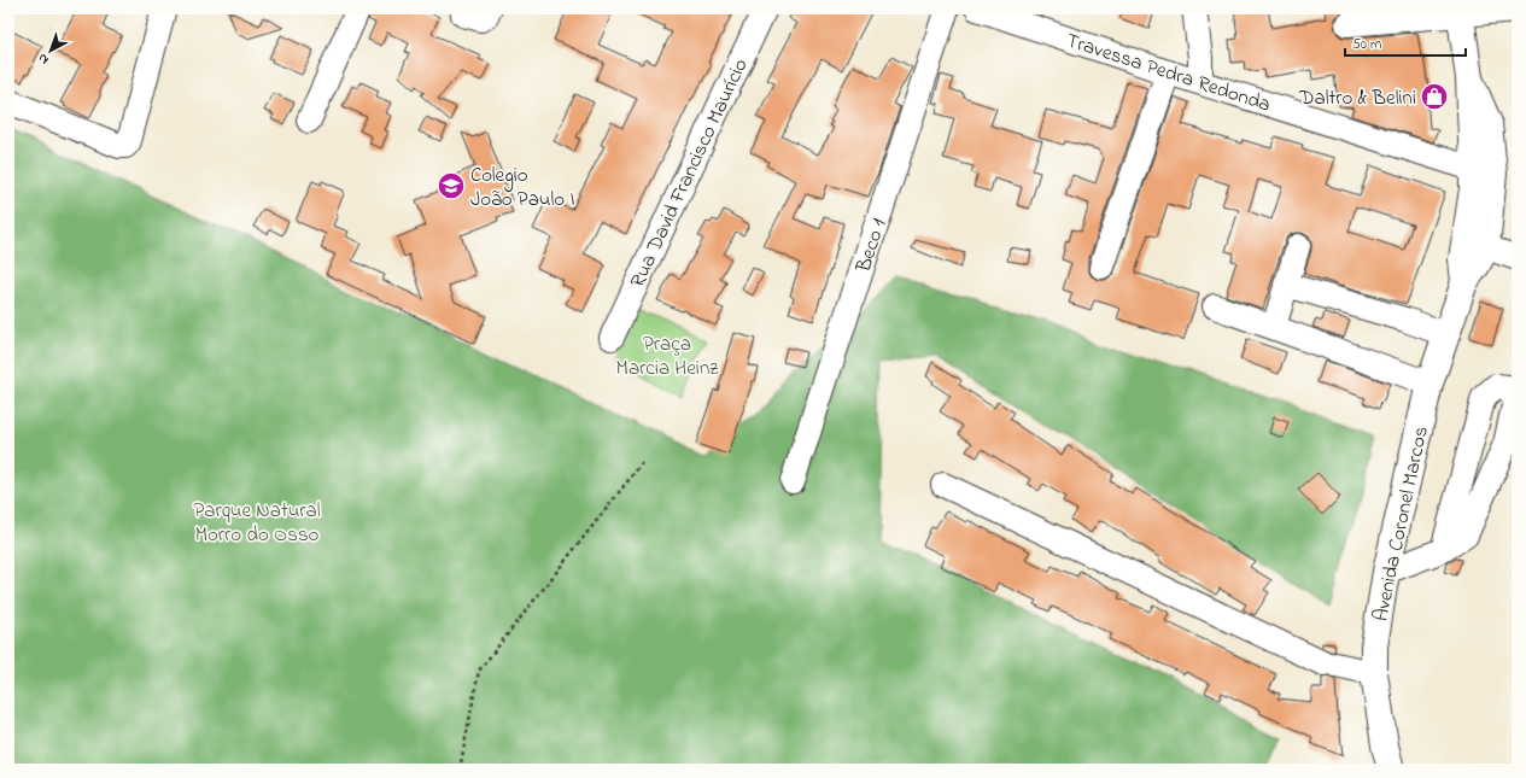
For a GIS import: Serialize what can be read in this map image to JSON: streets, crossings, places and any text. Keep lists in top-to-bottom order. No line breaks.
{"streets":{"main road":["Avenida Coronel Marcos"],"street":["Travessa Pedra Redonda","Rua David Francisco Maurício","Beco 1"]},"crossings":[["Travessa Pedra Redonda","Avenida Coronel Marcos"]],"parks":["Praça Marcia Heinz","Parque Natural Morro do Osso"],"places":{"shop":["Daltro & Belini"],"school or university":["Colegio João Paulo I"]},"scale_bar":"50 m","north":"bottom left"}
